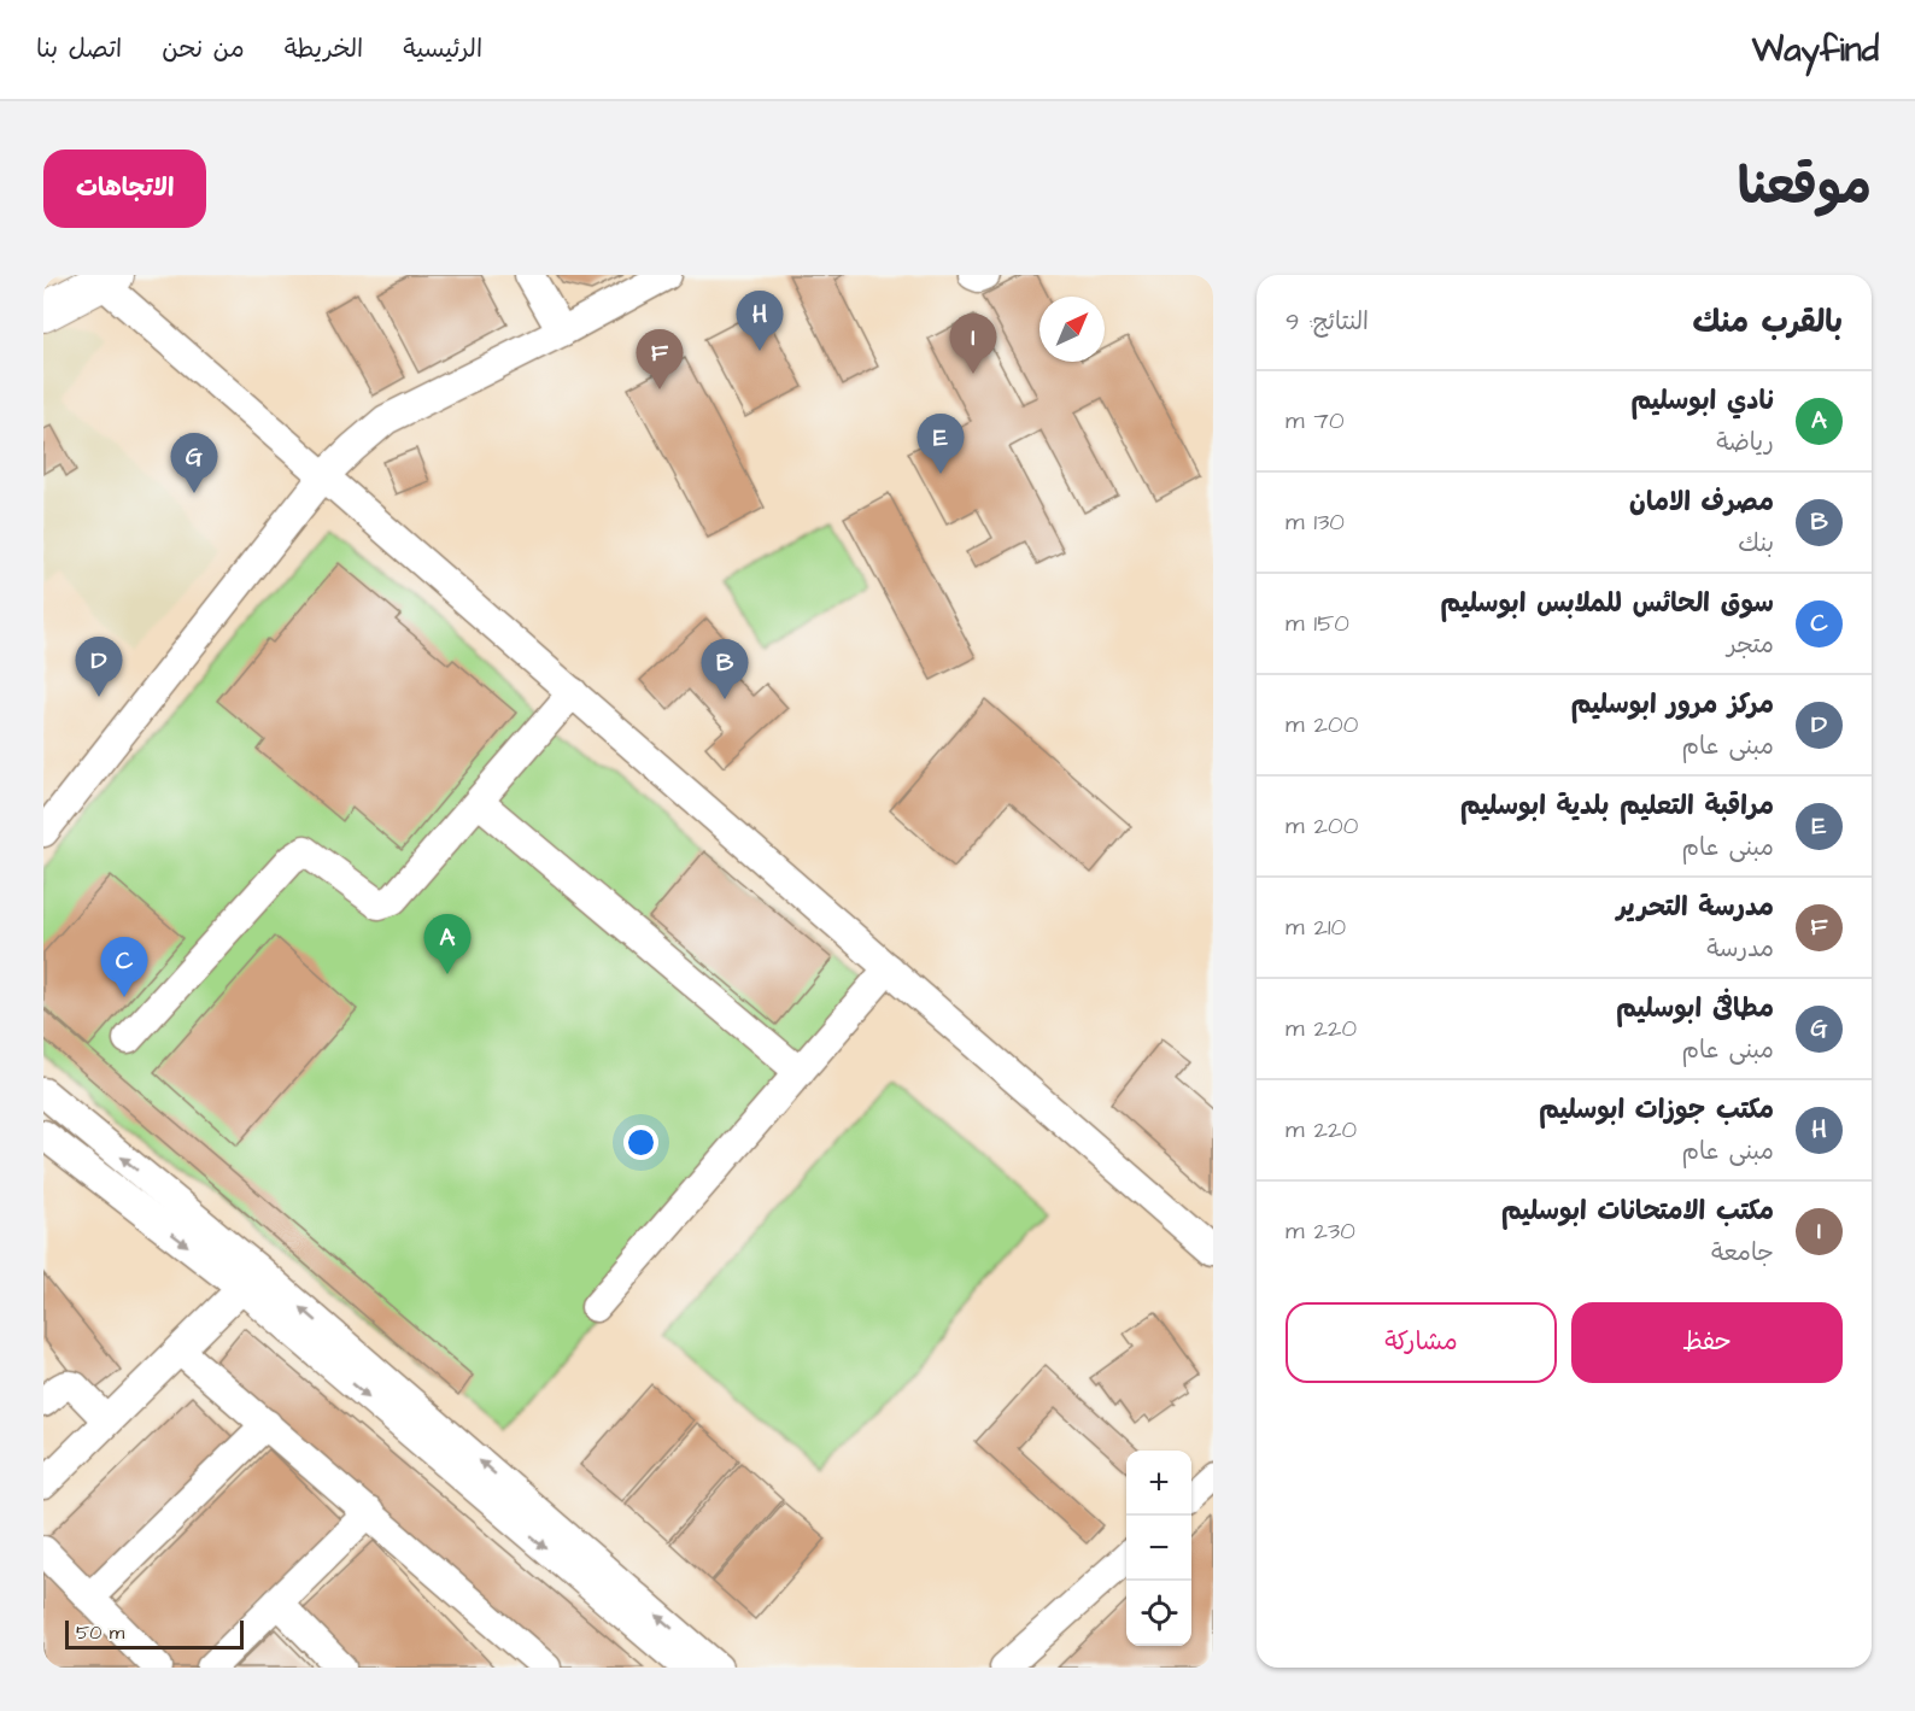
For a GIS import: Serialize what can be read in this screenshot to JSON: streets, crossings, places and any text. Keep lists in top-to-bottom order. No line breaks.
{"scale_bar":"50 m","north":"top right","page":{"header":"Wayfind","nav":["الرئيسية","الخريطة","من نحن","اتصل بنا"],"title":"موقعنا","buttons":["الاتجاهات",["حفظ","مشاركة"]],"heading":["بالقرب منك","النتائج: 9"],"pins":["H","I","F","E","G","D","B","A","C"],"list":[{"mark":"A","name":"نادي ابوسليم","note":"رياضة","value":"70 m"},{"mark":"B","name":"مصرف الامان","note":"بنك","value":"130 m"},{"mark":"C","name":"سوق الحائس للملابس ابوسليم","note":"متجر","value":"150 m"},{"mark":"D","name":"مركز مرور ابوسليم","note":"مبنى عام","value":"200 m"},{"mark":"E","name":"مراقبة التعليم بلدية ابوسليم","note":"مبنى عام","value":"200 m"},{"mark":"F","name":"مدرسة التحرير","note":"مدرسة","value":"210 m"},{"mark":"G","name":"مطافئ ابوسليم","note":"مبنى عام","value":"220 m"},{"mark":"H","name":"مكتب جوزات ابوسليم","note":"مبنى عام","value":"220 m"},{"mark":"I","name":"مكتب الامتحانات ابوسليم","note":"جامعة","value":"230 m"}],"map_buttons":["+","−"],"scale":"50 m"}}
